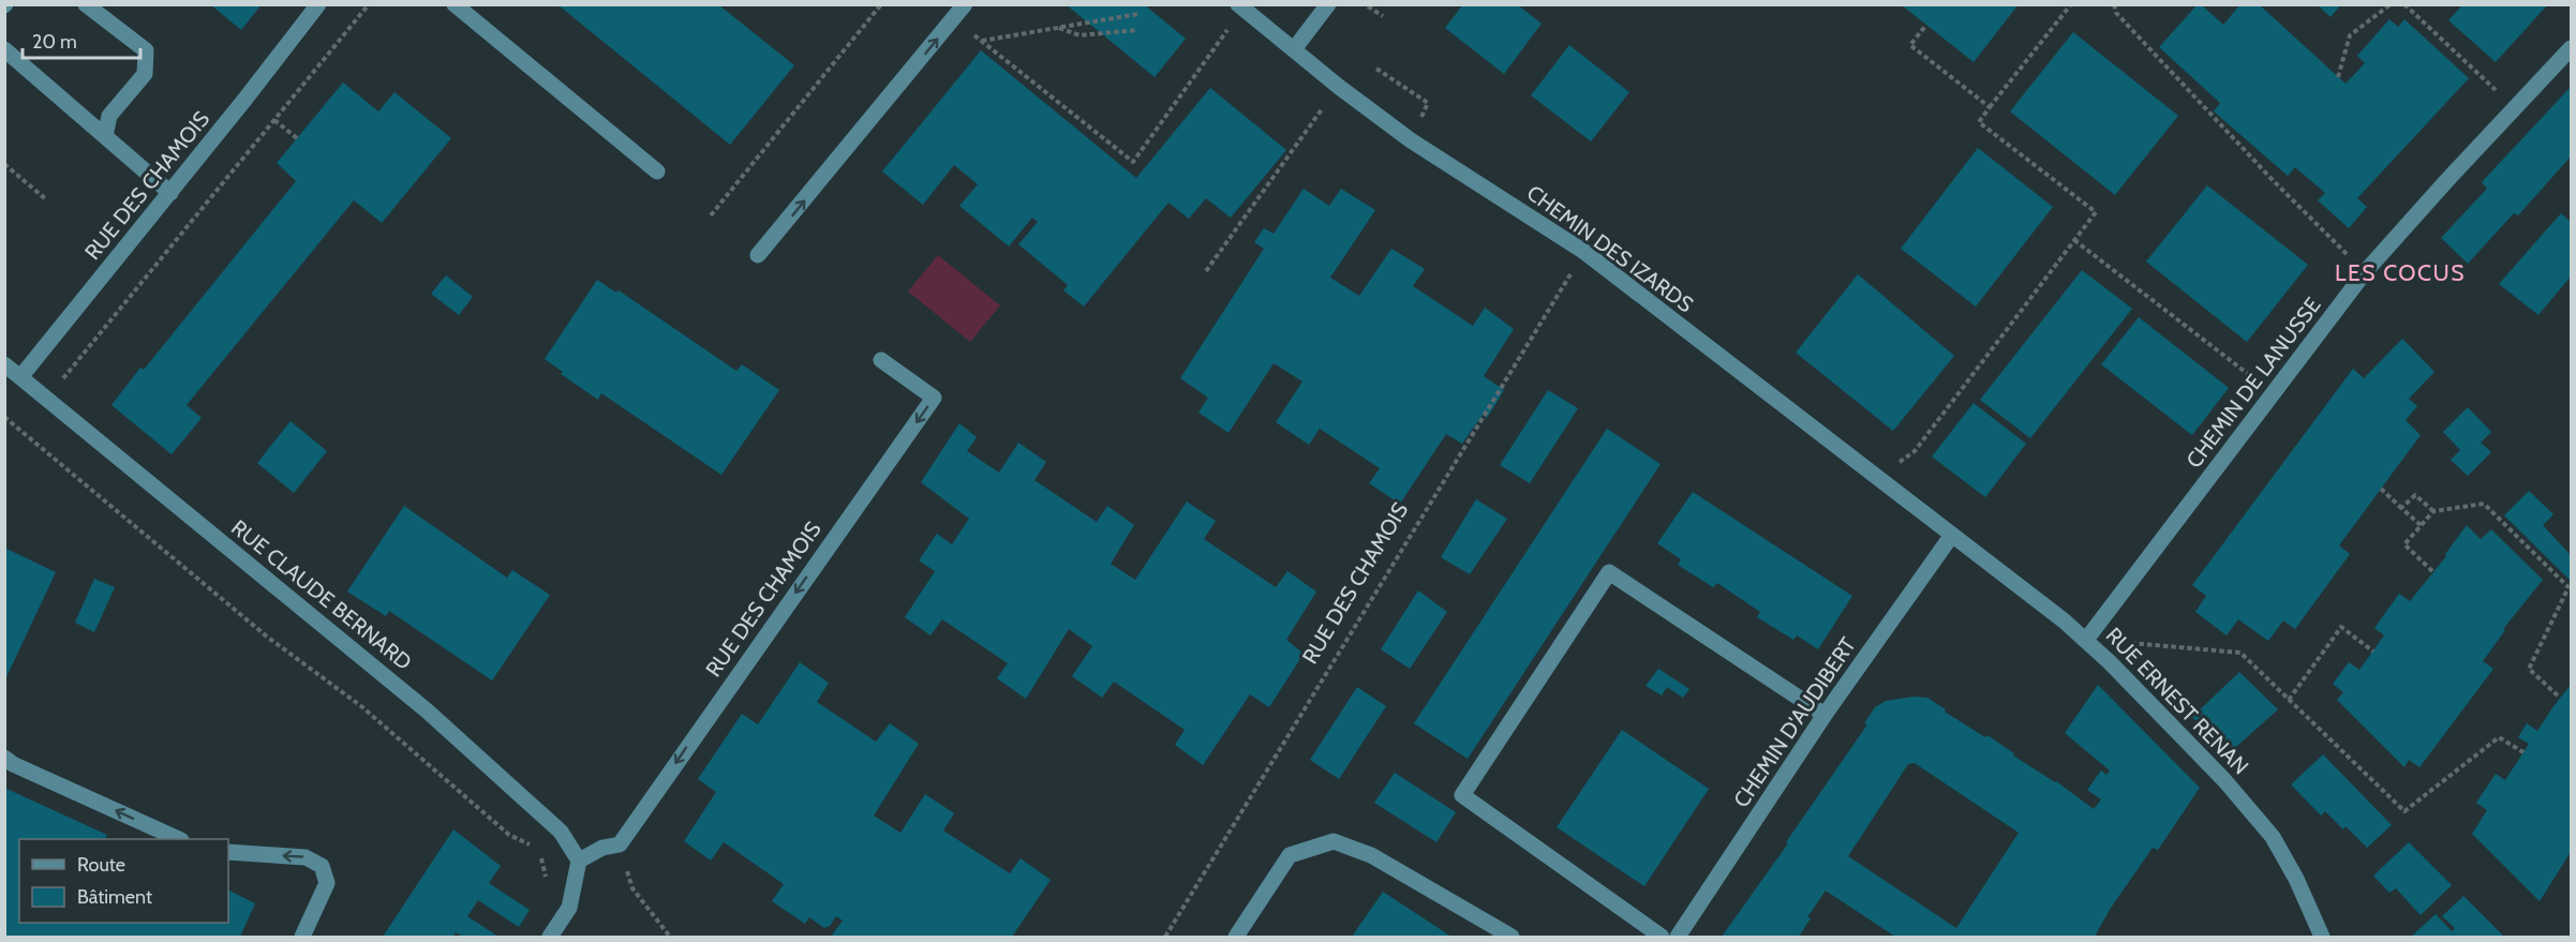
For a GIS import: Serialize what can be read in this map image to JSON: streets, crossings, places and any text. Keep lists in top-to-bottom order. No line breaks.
{"streets":{"street":["RUE DES CHAMOIS","CHEMIN DES IZARDS","CHEMIN DE LANUSSE","RUE CLAUDE BERNARD","RUE ERNEST RENAN","CHEMIN D'AUDIBERT"]},"crossings":[["RUE DES CHAMOIS","CHEMIN DES IZARDS"],["RUE DES CHAMOIS","RUE CLAUDE BERNARD"],["CHEMIN DES IZARDS","RUE ERNEST RENAN"],["CHEMIN DES IZARDS","CHEMIN D'AUDIBERT"],["CHEMIN DE LANUSSE","RUE ERNEST RENAN"],["RUE ERNEST RENAN","CHEMIN D'AUDIBERT"]],"districts":["LES COCUS"],"legend":["Route","Bâtiment"],"scale_bar":"20 m"}
